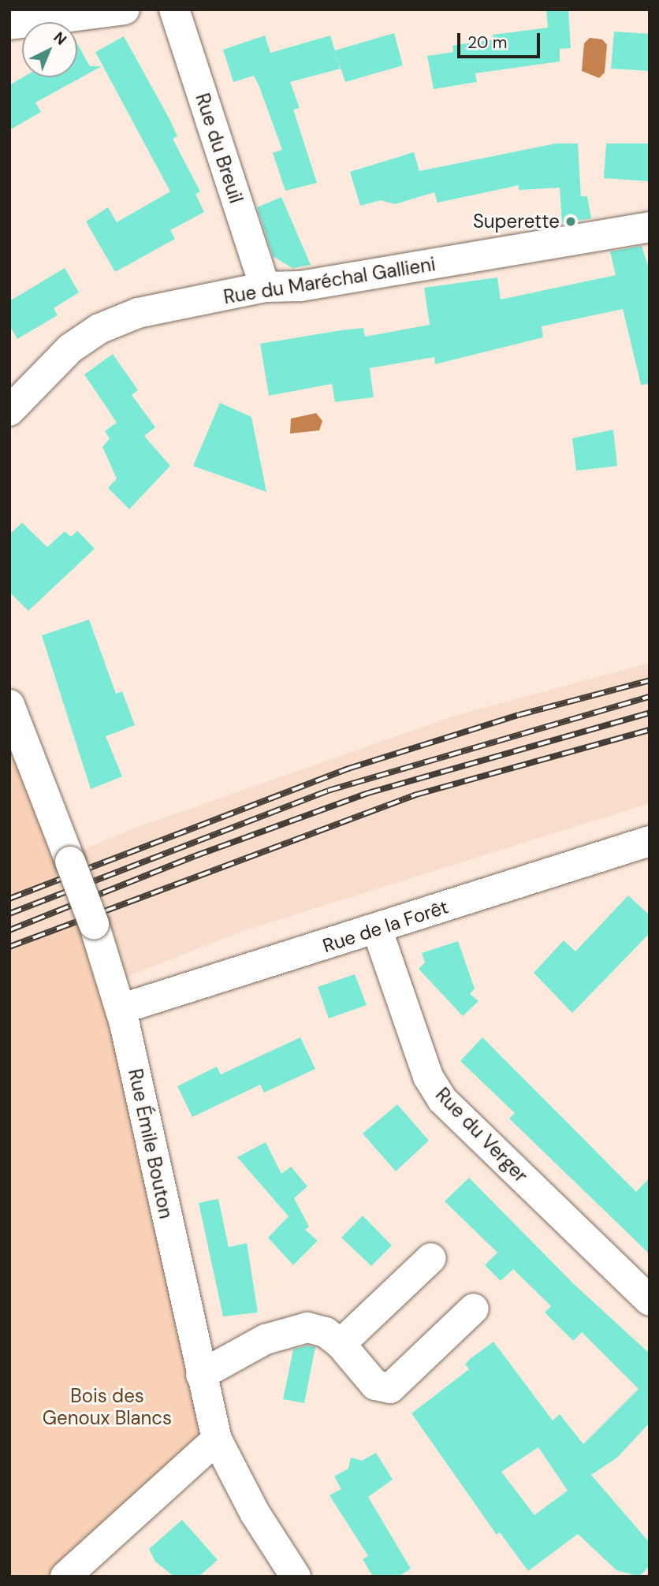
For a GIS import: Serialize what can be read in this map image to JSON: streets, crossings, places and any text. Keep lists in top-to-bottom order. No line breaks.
{"streets":{"street":["Rue du Breuil","Rue du Maréchal Gallieni","Rue de la Forêt","Rue du Verger","Rue Émile Bouton"]},"crossings":[["Rue du Breuil","Rue du Maréchal Gallieni"],["Rue de la Forêt","Rue du Verger"],["Rue de la Forêt","Rue Émile Bouton"]],"parks":["Bois des Genoux Blancs"],"places":["Superette"],"scale_bar":"20 m","north":"top right"}
